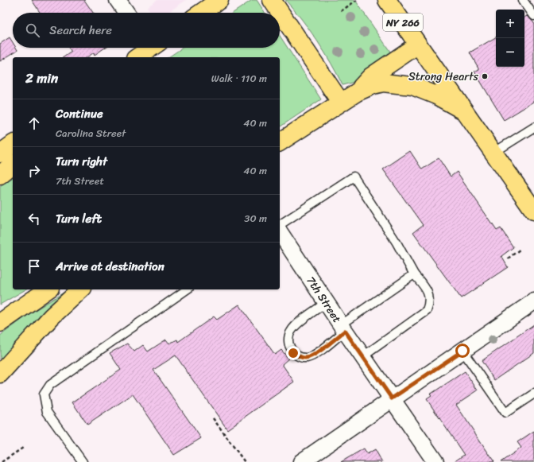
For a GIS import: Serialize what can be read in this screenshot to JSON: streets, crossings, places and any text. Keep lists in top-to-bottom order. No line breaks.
{"streets":{"main road":["NY 266"],"street":["7th Street"]},"places":["Strong Hearts"],"page":{"map_buttons":["+","−"],"search":"Search here","heading":["2 min","Walk · 110 m"],"list":[["Continue","Carolina Street","40 m"],["Turn right","7th Street","40 m"],["Turn left","30 m"],"Arrive at destination"]}}
